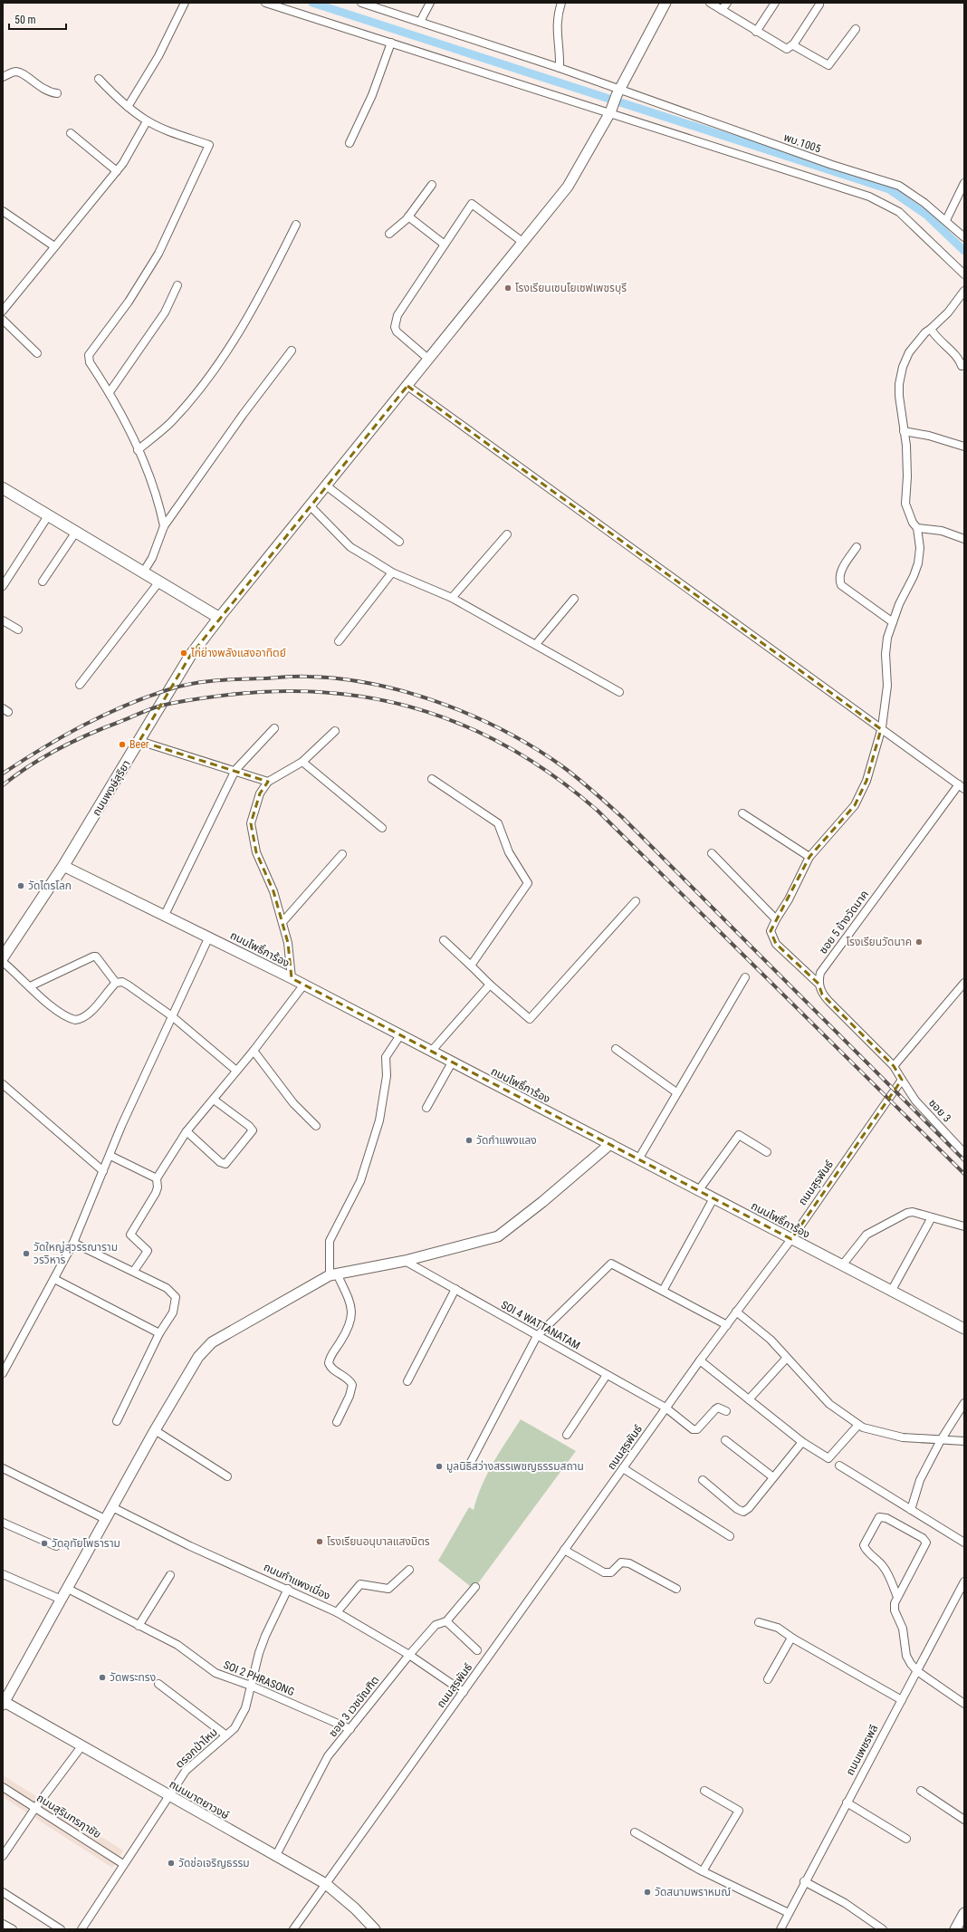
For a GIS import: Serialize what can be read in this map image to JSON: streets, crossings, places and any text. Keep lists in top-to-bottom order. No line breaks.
{"streets":{"main road":["ถนนพงษ์สุริยา"],"street":["พบ.1005","ซอย 5 ข้างวัดนาค","ถนนโพธิ์การ้อง","ซอย 3","ถนนสุรพันธ์","SOI 4 WATTANATAM","ถนนกำแพงเมี่อง","SOI 2 PHRASONG","ซอย 3 เวชบัณฑิต","ตรอกป่าไหม","ถนนเพชรพลี","ถนนมาตยาวงษ์","ถนนสุรินทรฦาชัย"]},"crossings":[["ถนนพงษ์สุริยา","ถนนโพธิ์การ้อง"],["ถนนโพธิ์การ้อง","ถนนสุรพันธ์"],["ซอย 3","ถนนสุรพันธ์"],["ถนนสุรพันธ์","SOI 4 WATTANATAM"],["ถนนสุรพันธ์","ถนนกำแพงเมี่อง"],["ถนนสุรพันธ์","ถนนมาตยาวงษ์"],["ถนนกำแพงเมี่อง","ซอย 3 เวชบัณฑิต"],["ถนนกำแพงเมี่อง","ตรอกป่าไหม"],["SOI 2 PHRASONG","ซอย 3 เวชบัณฑิต"],["SOI 2 PHRASONG","ตรอกป่าไหม"],["ซอย 3 เวชบัณฑิต","ถนนมาตยาวงษ์"],["ตรอกป่าไหม","ถนนมาตยาวงษ์"],["ตรอกป่าไหม","ถนนสุรินทรฦาชัย"]],"places":["โรงเรียนเซนโยเซฟเพชรบุรี","ไก่ย่างพลังแสงอาทิตย์","Beer","วัดไตรโลก","โรงเรียนวัดนาค","วัดกำแพงแลง","วัดใหญ่สุวรรณาราม วรวิหาร","มูลนิธิสว่างสรรเพชญธรรมสถาน","โรงเรียนอนุบาลแสงมิตร","วัดอุทัยโพธาราม","วัดพระทรง","วัดช่อเจริญธรรม","วัดสนามพราหมณ์"],"scale_bar":"50 m"}
